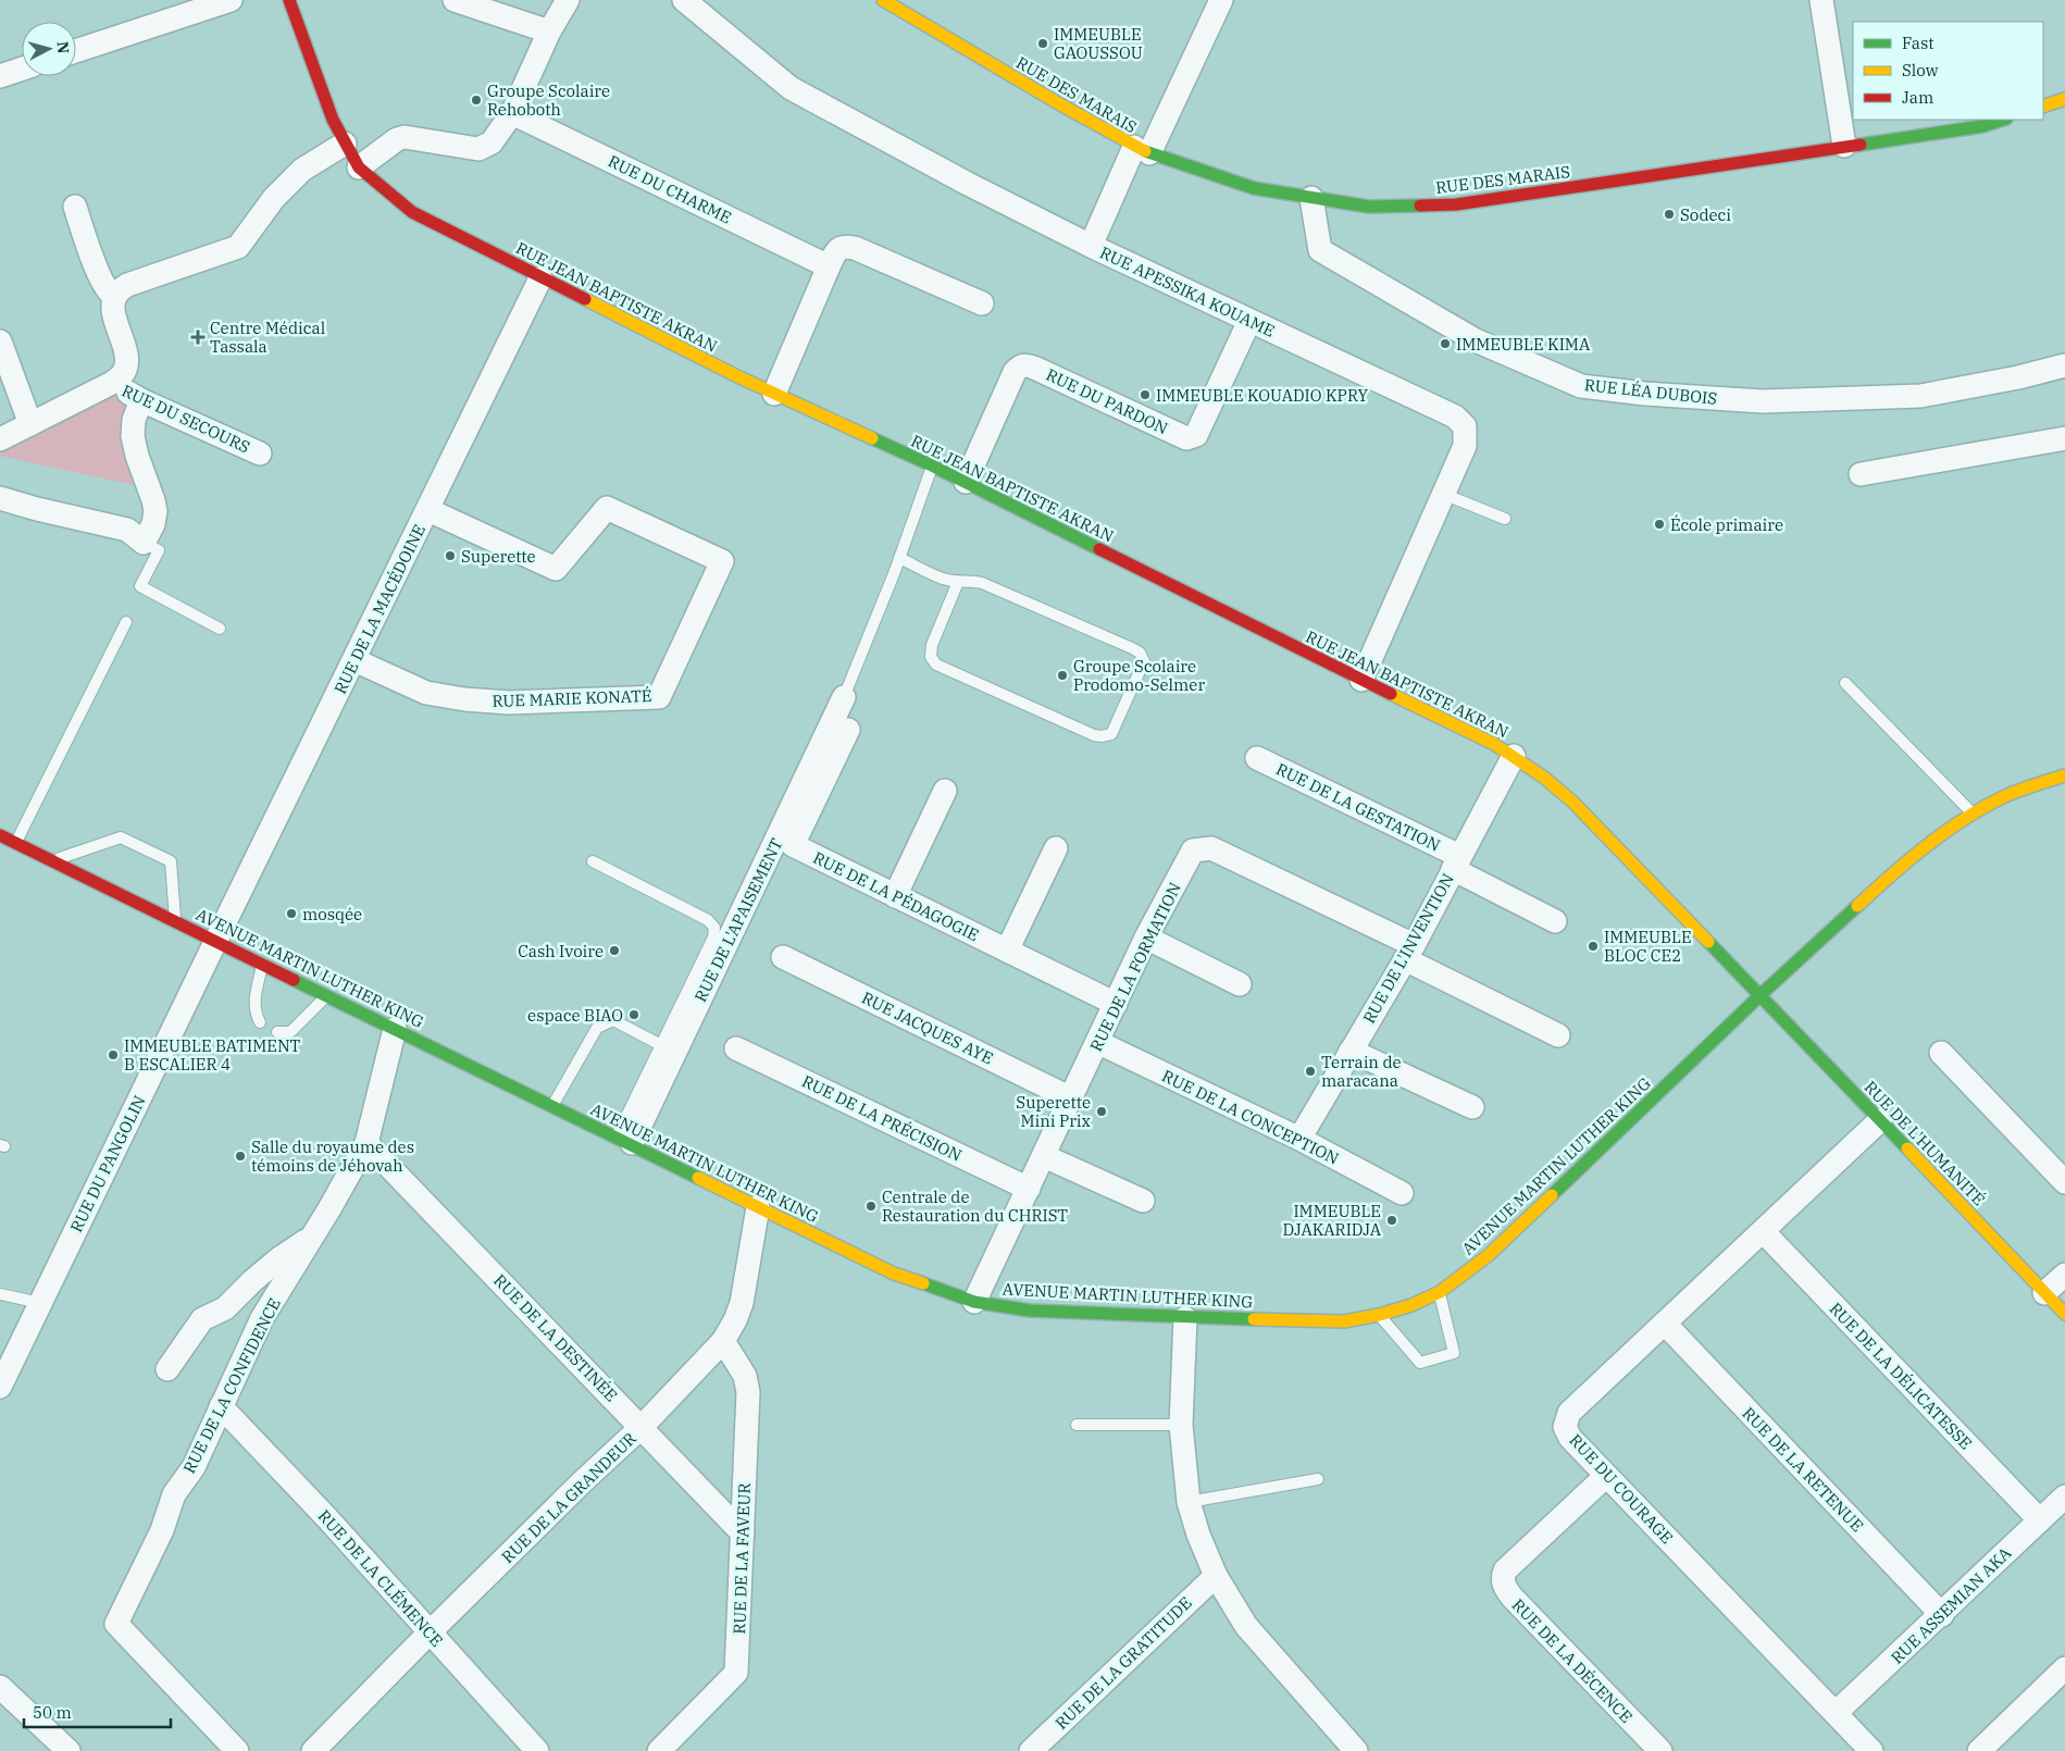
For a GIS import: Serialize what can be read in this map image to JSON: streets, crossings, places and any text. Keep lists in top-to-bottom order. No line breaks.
{"streets":{"street":["RUE DES MARAIS","RUE DU CHARME","RUE APESSIKA KOUAME","RUE JEAN BAPTISTE AKRAN","RUE LÉA DUBOIS","RUE DU PARDON","RUE DU SECOURS","RUE DE LA MACÉDOINE","RUE MARIE KONATÉ","RUE DE LA GESTATION","RUE DE LA PÉDAGOGIE","RUE DE L'APAISEMENT","RUE DE L'INVENTION","RUE DE LA FORMATION","AVENUE MARTIN LUTHER KING","RUE JACQUES AYE","RUE DE LA CONCEPTION","RUE DE LA PRÉCISION","RUE DE L'HUMANITÉ","RUE DU PANGOLIN","RUE DE LA DESTINÉE","RUE DE LA DÉLICATESSE","RUE DE LA CONFIDENCE","RUE DE LA RETENUE","RUE DU COURAGE","RUE DE LA GRANDEUR","RUE DE LA FAVEUR","RUE DE LA CLÉMENCE","RUE ASSEMIAN AKA","RUE DE LA DÉCENCE","RUE DE LA GRATITUDE"]},"crossings":[["RUE DES MARAIS","RUE LÉA DUBOIS"],["RUE APESSIKA KOUAME","RUE JEAN BAPTISTE AKRAN"],["RUE APESSIKA KOUAME","RUE DU PARDON"],["RUE JEAN BAPTISTE AKRAN","RUE DU PARDON"],["RUE JEAN BAPTISTE AKRAN","RUE DE LA MACÉDOINE"],["RUE JEAN BAPTISTE AKRAN","RUE DE L'INVENTION"],["RUE JEAN BAPTISTE AKRAN","AVENUE MARTIN LUTHER KING"],["RUE JEAN BAPTISTE AKRAN","RUE DE L'HUMANITÉ"],["RUE DE LA MACÉDOINE","RUE MARIE KONATÉ"],["RUE DE LA MACÉDOINE","AVENUE MARTIN LUTHER KING"],["RUE DE LA MACÉDOINE","RUE DU PANGOLIN"],["RUE DE LA GESTATION","RUE DE L'INVENTION"],["RUE DE LA PÉDAGOGIE","RUE DE LA FORMATION"],["RUE DE L'APAISEMENT","AVENUE MARTIN LUTHER KING"],["RUE DE L'INVENTION","RUE DE LA FORMATION"],["RUE DE L'INVENTION","RUE DE LA CONCEPTION"],["RUE DE LA FORMATION","AVENUE MARTIN LUTHER KING"],["RUE DE LA FORMATION","RUE JACQUES AYE"],["RUE DE LA FORMATION","RUE DE LA CONCEPTION"],["RUE DE LA FORMATION","RUE DE LA PRÉCISION"],["AVENUE MARTIN LUTHER KING","RUE DE L'HUMANITÉ"],["AVENUE MARTIN LUTHER KING","RUE DU PANGOLIN"],["AVENUE MARTIN LUTHER KING","RUE DE LA CONFIDENCE"],["AVENUE MARTIN LUTHER KING","RUE DE LA GRANDEUR"],["RUE DE L'HUMANITÉ","RUE DU COURAGE"],["RUE DE LA DESTINÉE","RUE DE LA CONFIDENCE"],["RUE DE LA DESTINÉE","RUE DE LA GRANDEUR"],["RUE DE LA DESTINÉE","RUE DE LA FAVEUR"],["RUE DE LA DÉLICATESSE","RUE DU COURAGE"],["RUE DE LA DÉLICATESSE","RUE ASSEMIAN AKA"],["RUE DE LA CONFIDENCE","RUE DE LA CLÉMENCE"],["RUE DE LA RETENUE","RUE DU COURAGE"],["RUE DE LA RETENUE","RUE ASSEMIAN AKA"],["RUE DU COURAGE","RUE ASSEMIAN AKA"],["RUE DU COURAGE","RUE DE LA DÉCENCE"],["RUE DE LA GRANDEUR","RUE DE LA FAVEUR"],["RUE DE LA GRANDEUR","RUE DE LA CLÉMENCE"]],"places":{"other":["IMMEUBLE GAOUSSOU","Groupe Scolaire Rehoboth","Sodeci","IMMEUBLE KIMA","IMMEUBLE KOUADIO KPRY","École primaire","Superette","Groupe Scolaire Prodomo-Selmer","mosqée","IMMEUBLE BLOC CE2","Cash Ivoire","espace BIAO","IMMEUBLE BATIMENT B ESCALIER 4","Terrain de maracana","Superette Mini Prix","Salle du royaume des témoins de Jéhovah","Centrale de Restauration du CHRIST","IMMEUBLE DJAKARIDJA"],"health":["Centre Médical Tassala"]},"legend":["Fast","Slow","Jam"],"scale_bar":"50 m","north":"right"}
